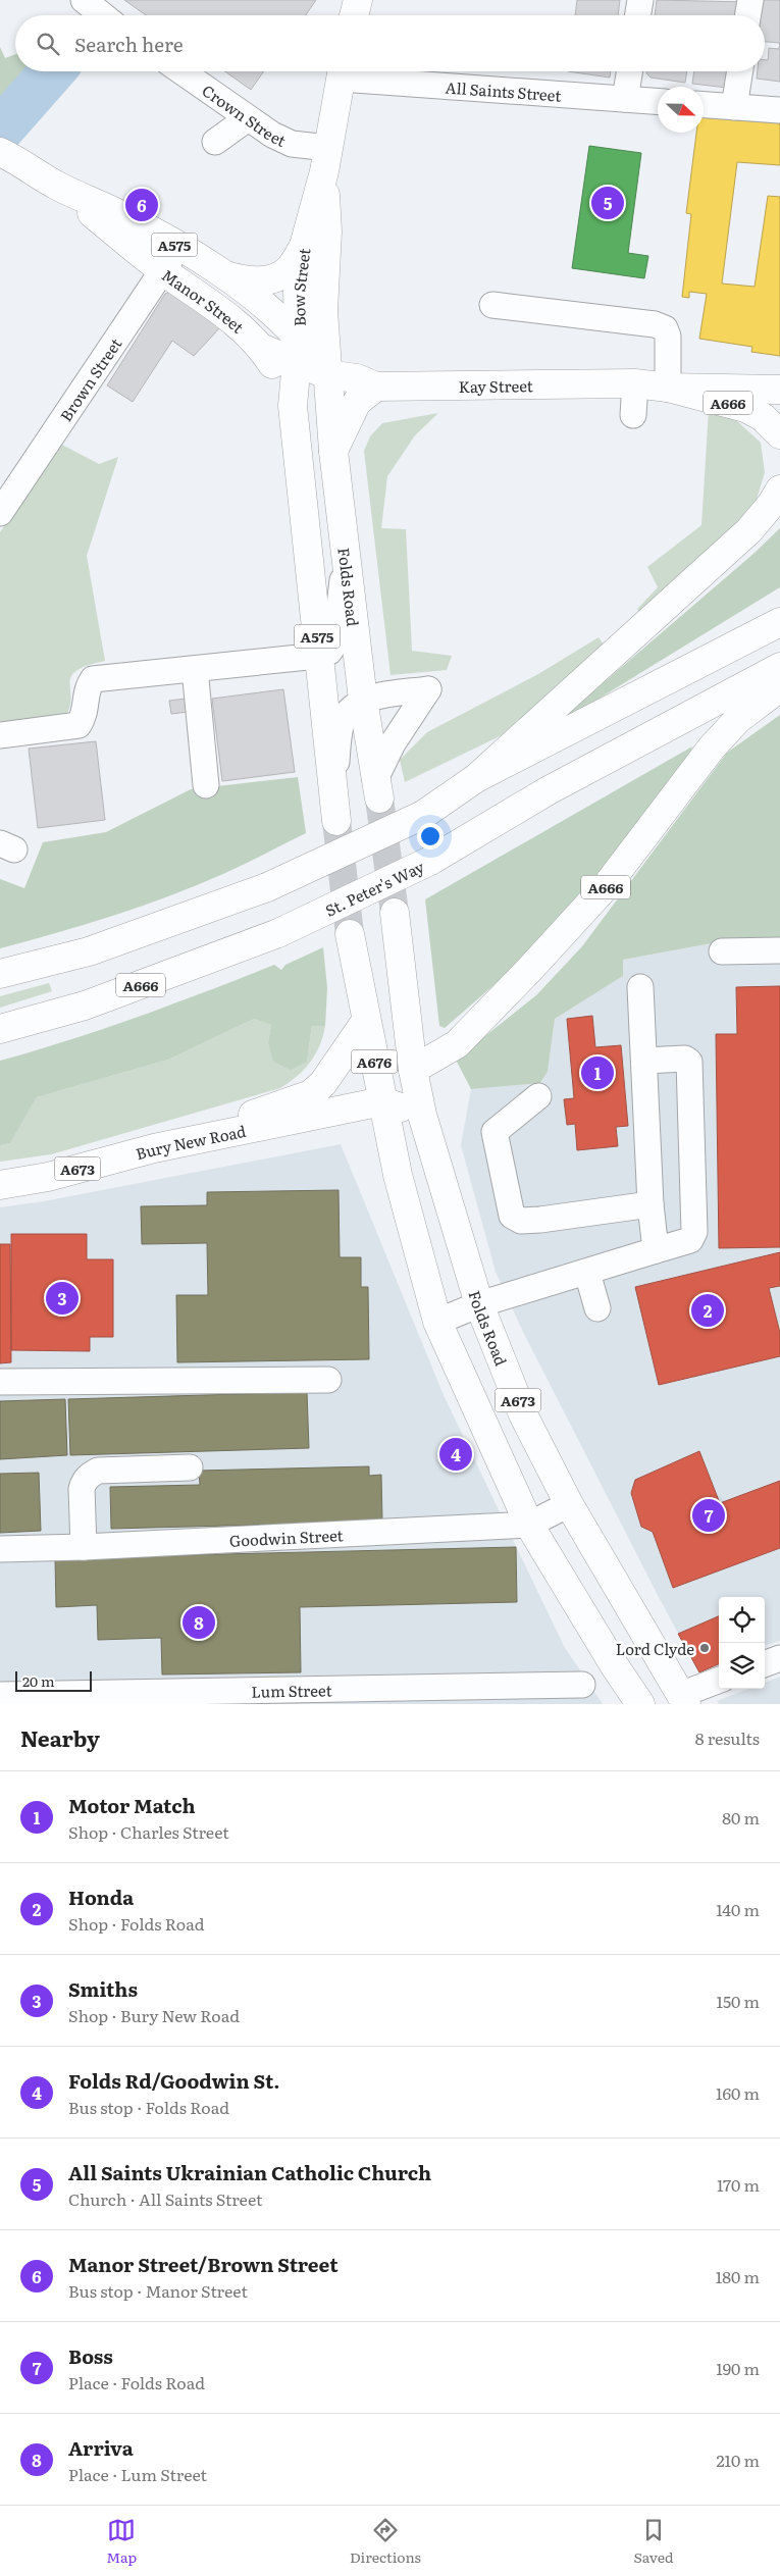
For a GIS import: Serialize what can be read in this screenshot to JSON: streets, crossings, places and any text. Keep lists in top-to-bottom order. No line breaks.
{"streets":{"main road":["A575","Bow Street","Manor Street","Kay Street","A666","Folds Road","St. Peter's Way","A676","Bury New Road","A673"],"street":["All Saints Street","Crown Street","Brown Street","Goodwin Street","Lum Street"]},"crossings":[["Crown Street","Bow Street"],["A575","Bow Street"],["A575","Manor Street"],["A575","Kay Street"],["A575","Folds Road"],["Bow Street","Manor Street"],["Bow Street","Kay Street"],["Bow Street","Folds Road"],["Manor Street","Brown Street"],["Kay Street","A666"],["Kay Street","Folds Road"],["A666","Folds Road"],["Folds Road","Goodwin Street"],["A676","Bury New Road"],["A676","A673"],["Bury New Road","A673"],["A673","Goodwin Street"]],"places":["Lord Clyde"],"scale_bar":"20 m","north":"right","page":{"search":"Search here","pins":["5","6","1","3","2","4","7","8"],"scale":"20 m","heading":["Nearby","8 results"],"list":[{"mark":"1","name":"Motor Match","note":"Shop · Charles Street","value":"80 m"},{"mark":"2","name":"Honda","note":"Shop · Folds Road","value":"140 m"},{"mark":"3","name":"Smiths","note":"Shop · Bury New Road","value":"150 m"},{"mark":"4","name":"Folds Rd/Goodwin St.","note":"Bus stop · Folds Road","value":"160 m"},{"mark":"5","name":"All Saints Ukrainian Catholic Church","note":"Church · All Saints Street","value":"170 m"},{"mark":"6","name":"Manor Street/Brown Street","note":"Bus stop · Manor Street","value":"180 m"},{"mark":"7","name":"Boss","note":"Place · Folds Road","value":"190 m"},{"mark":"8","name":"Arriva","note":"Place · Lum Street","value":"210 m"}],"nav":["Map","Directions","Saved"]}}
